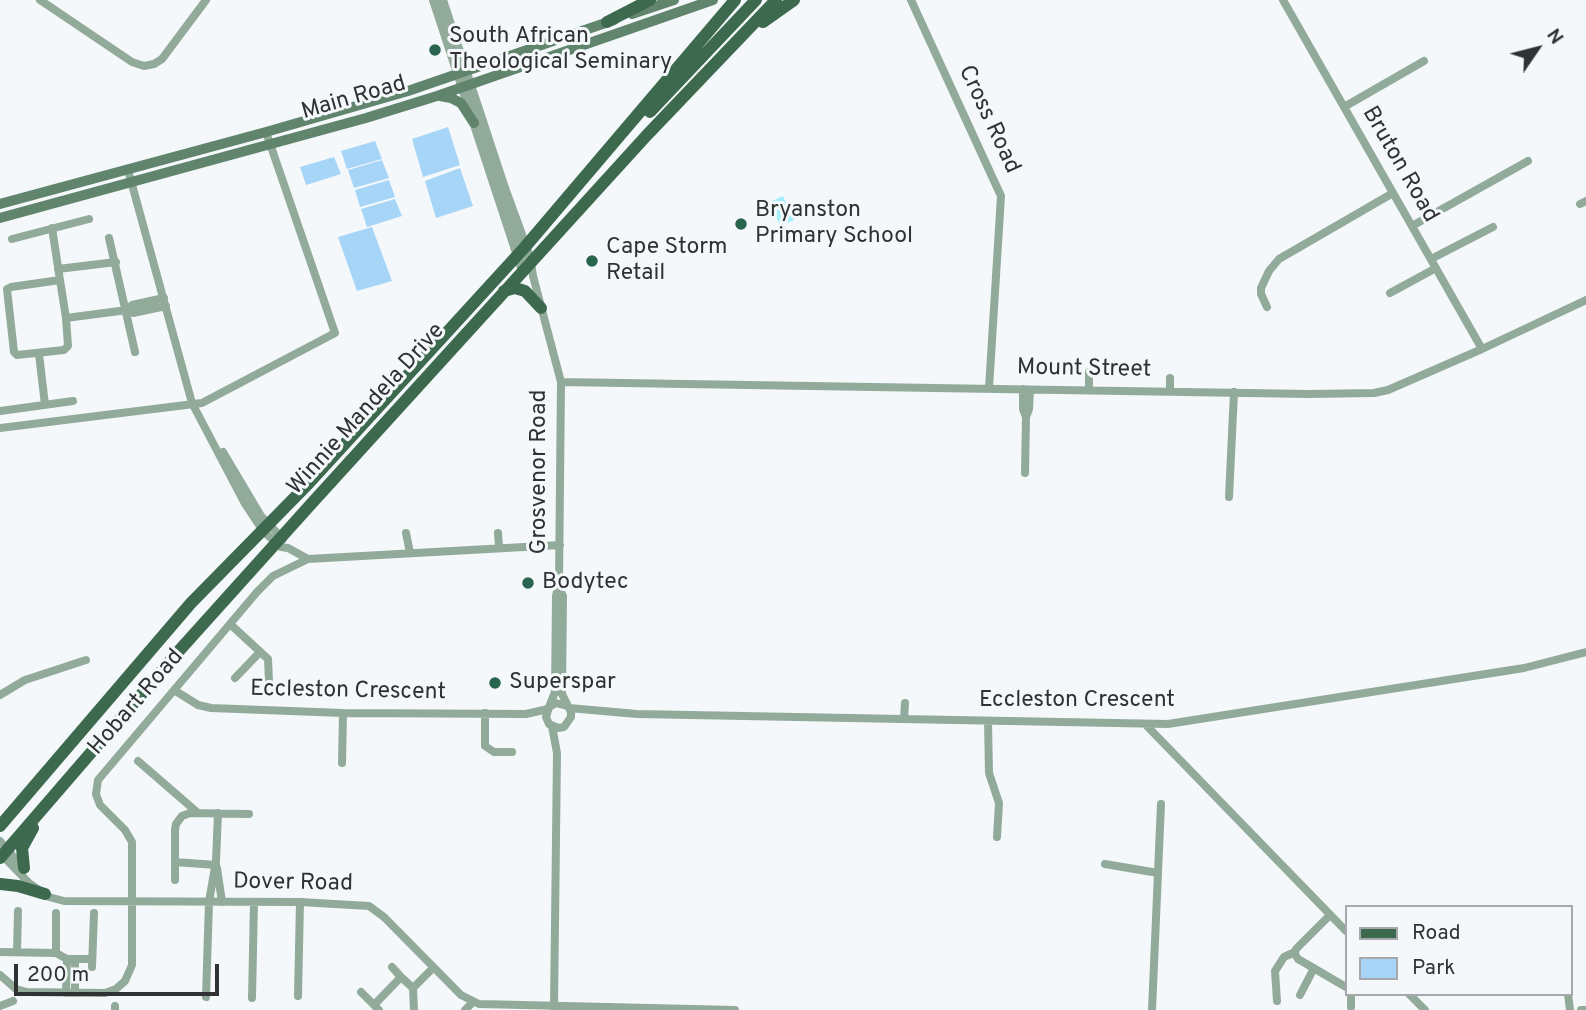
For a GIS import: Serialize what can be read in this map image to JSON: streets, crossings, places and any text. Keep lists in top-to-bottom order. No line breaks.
{"streets":{"main road":["Main Road","Winnie Mandela Drive"],"street":["Cross Road","Bruton Road","Mount Street","Grosvenor Road","Eccleston Crescent","Hobart Road","Dover Road"]},"crossings":[["Main Road","Grosvenor Road"],["Cross Road","Mount Street"],["Bruton Road","Mount Street"],["Mount Street","Grosvenor Road"],["Winnie Mandela Drive","Grosvenor Road"],["Grosvenor Road","Eccleston Crescent"],["Grosvenor Road","Hobart Road"],["Eccleston Crescent","Hobart Road"],["Hobart Road","Dover Road"]],"places":["South African Theological Seminary","Bryanston Primary School","Cape Storm Retail","Bodytec","Superspar"],"legend":["Road","Park"],"scale_bar":"200 m","north":"top right"}
